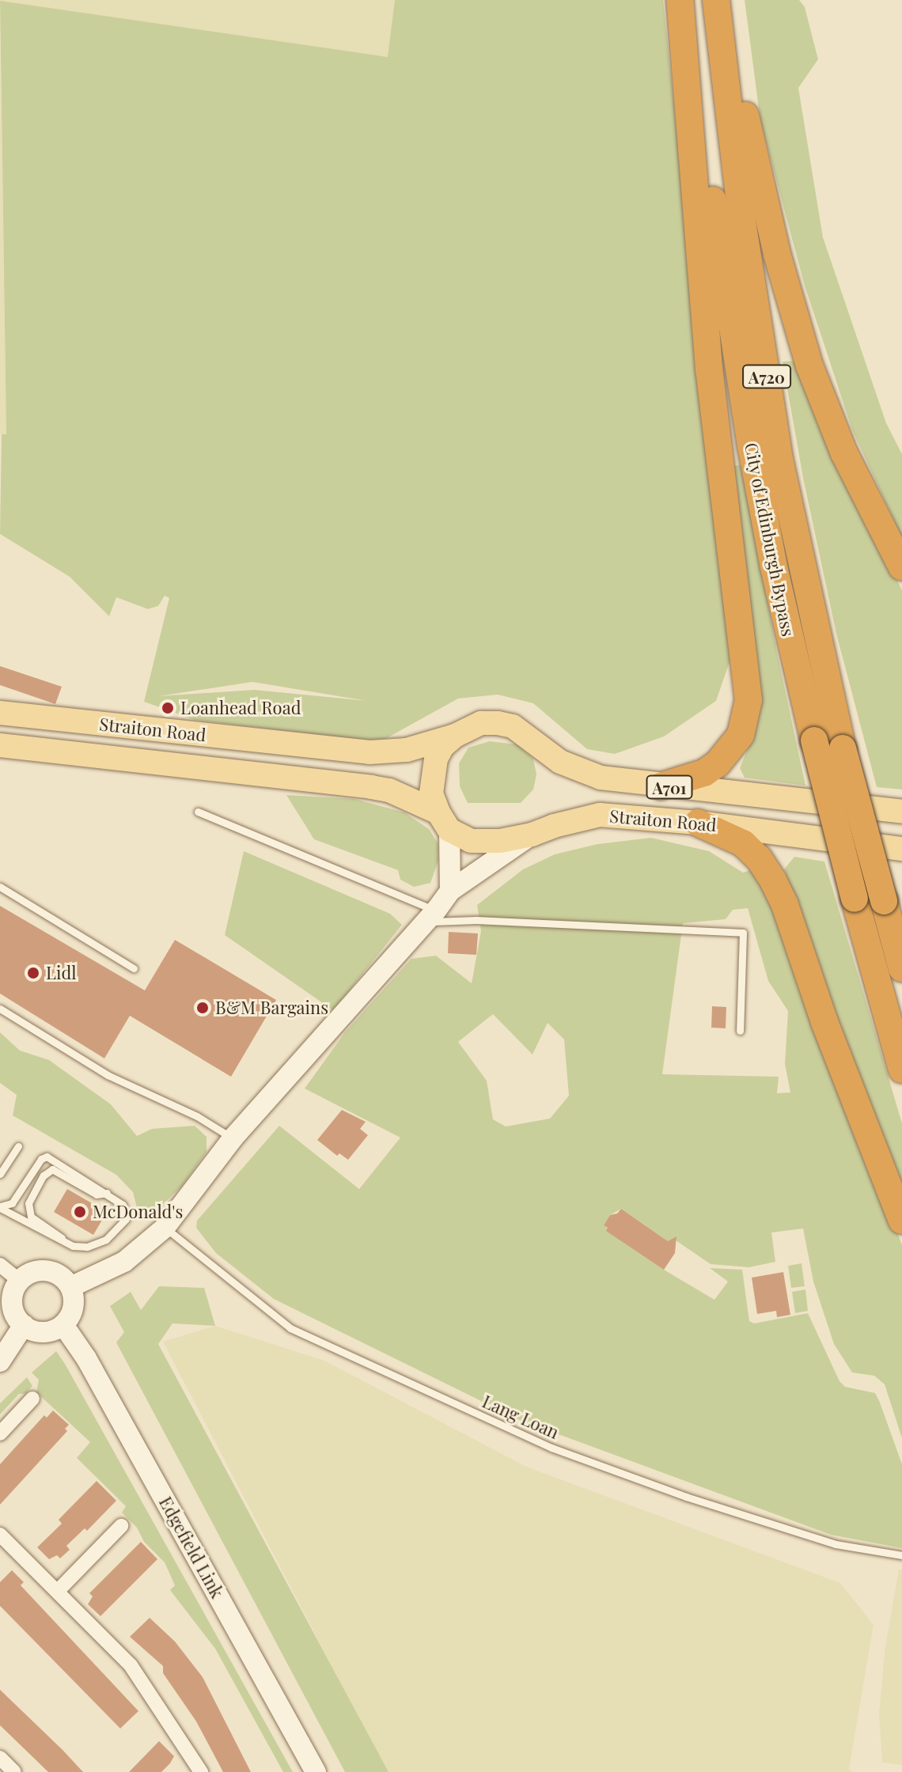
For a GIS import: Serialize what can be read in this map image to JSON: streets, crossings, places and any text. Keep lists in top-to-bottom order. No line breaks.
{"streets":{"highway":["A720","City of Edinburgh Bypass"],"main road":["Straiton Road","A701","Edgefield Link"],"lane":["Lang Loan"]},"places":["Loanhead Road","Lidl","B&M Bargains","McDonald's"]}
